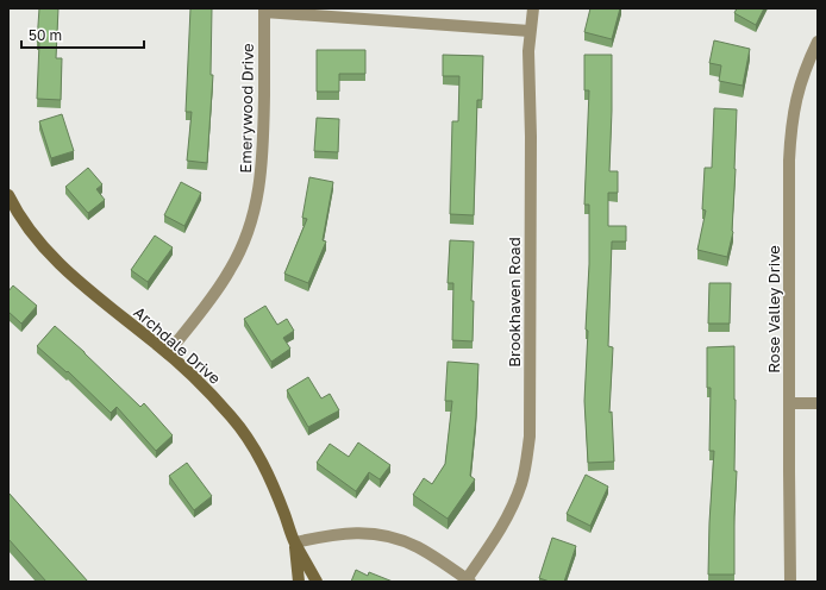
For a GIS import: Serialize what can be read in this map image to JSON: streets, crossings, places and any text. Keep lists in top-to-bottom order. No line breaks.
{"streets":{"street":["Emerywood Drive","Brookhaven Road","Rose Valley Drive","Archdale Drive"]},"crossings":[["Emerywood Drive","Archdale Drive"]],"scale_bar":"50 m"}
